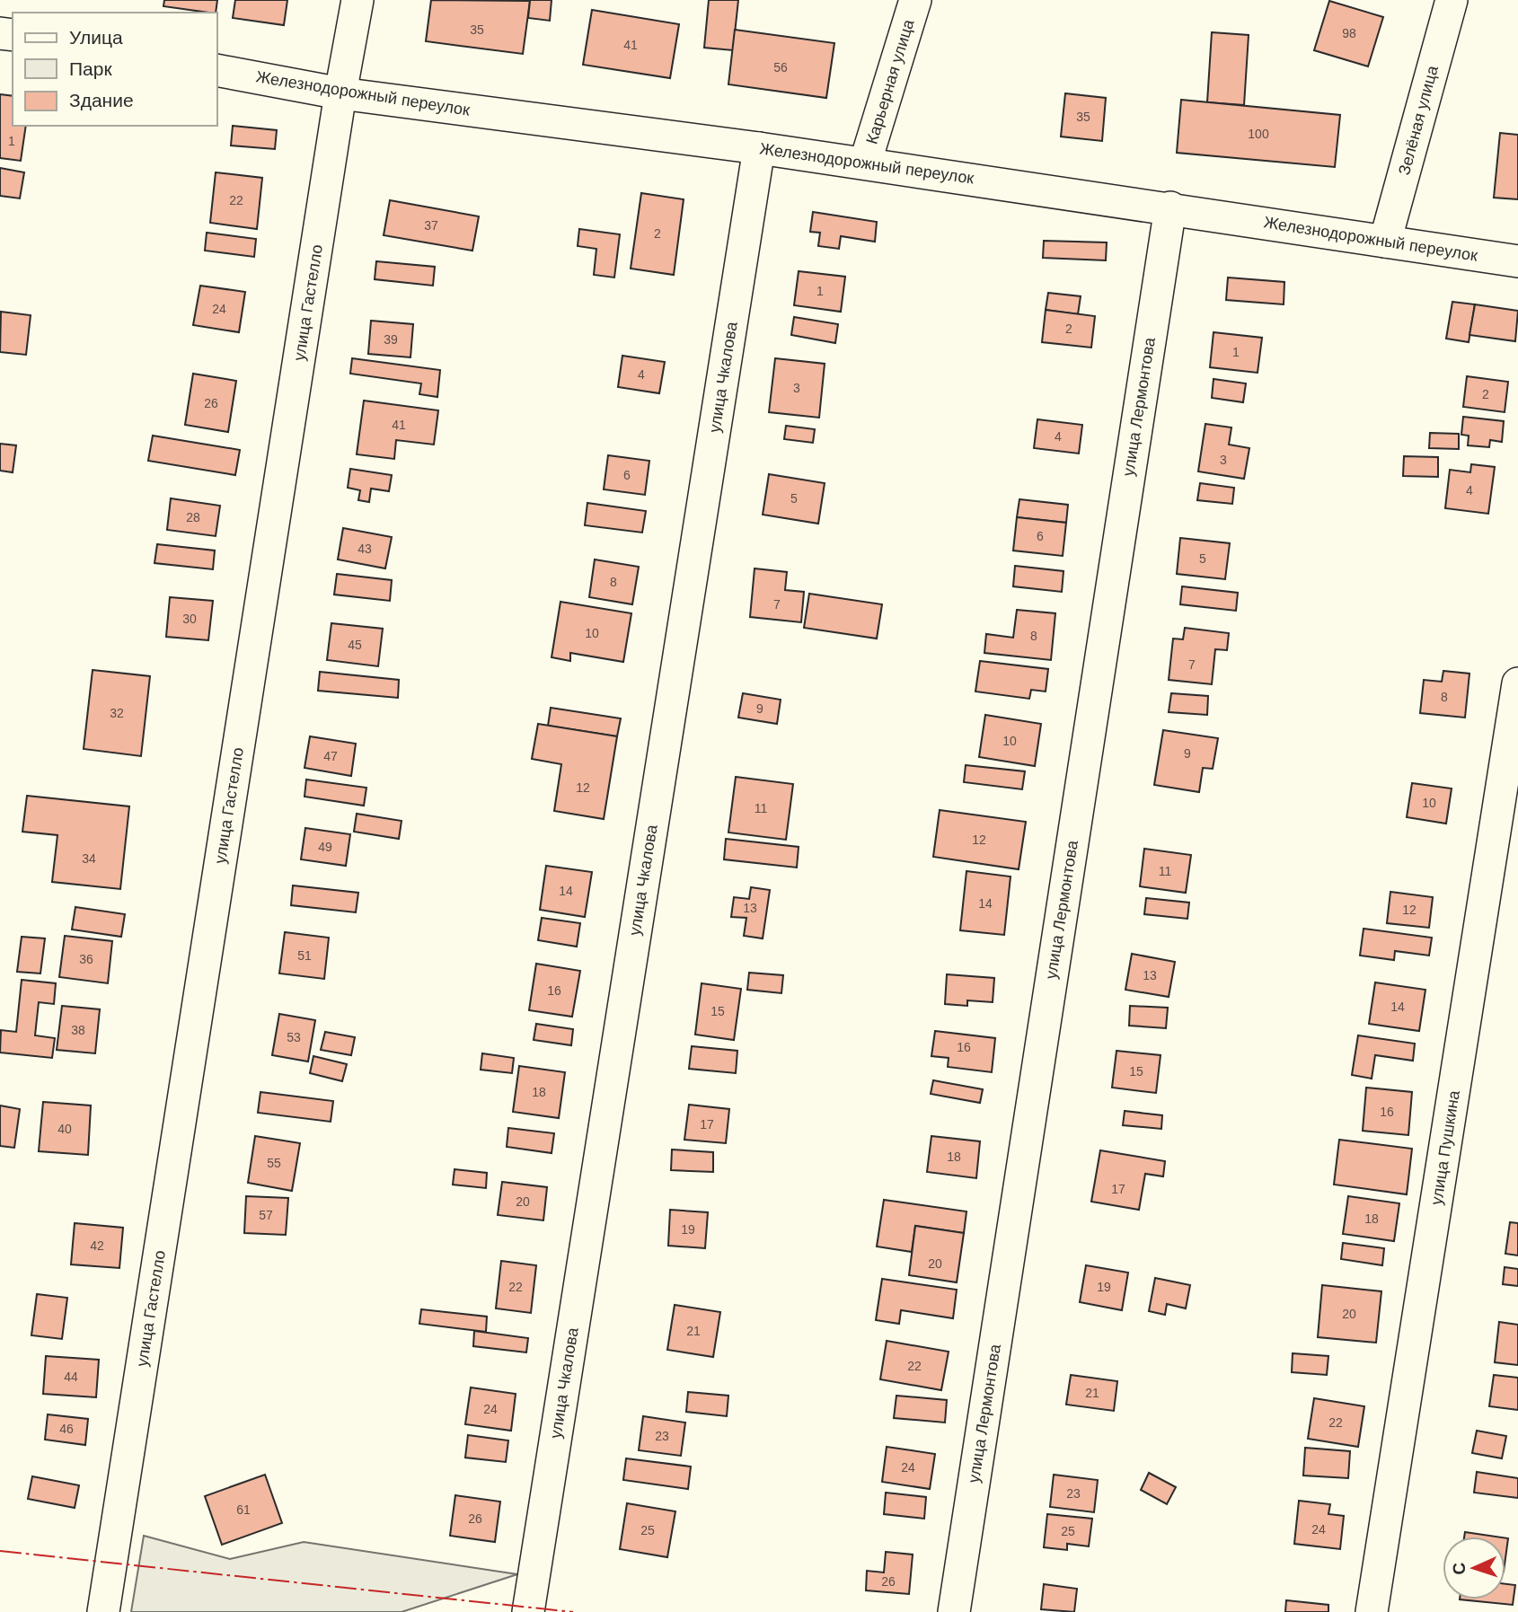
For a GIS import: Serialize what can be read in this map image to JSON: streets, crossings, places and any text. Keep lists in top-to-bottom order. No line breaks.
{"streets":{"street":["Карьерная улица","Железнодорожный переулок","Зелёная улица","улица Гастелло","улица Чкалова","улица Лермонтова","улица Пушкина"]},"crossings":[["Карьерная улица","Железнодорожный переулок"],["Железнодорожный переулок","Зелёная улица"],["Железнодорожный переулок","улица Гастелло"],["Железнодорожный переулок","улица Чкалова"],["Железнодорожный переулок","улица Лермонтова"]],"house_numbers":["35","98","41","56","35","100","1","22","37","2","1","24","2","39","1","4","3","2","26","41","4","3","6","4","5","28","6","43","5","8","7","30","10","8","45","7","8","9","32","10","9","47","12","10","11","12","49","34","11","14","14","13","12","51","36","13","16","14","15","38","53","16","15","18","16","17","40","18","55","17","20","57","18","19","42","20","22","19","20","21","22","44","21","24","22","46","23","24","23","61","26","24","25","25","26"],"legend":["Улица","Парк","Здание"],"north":"left"}
